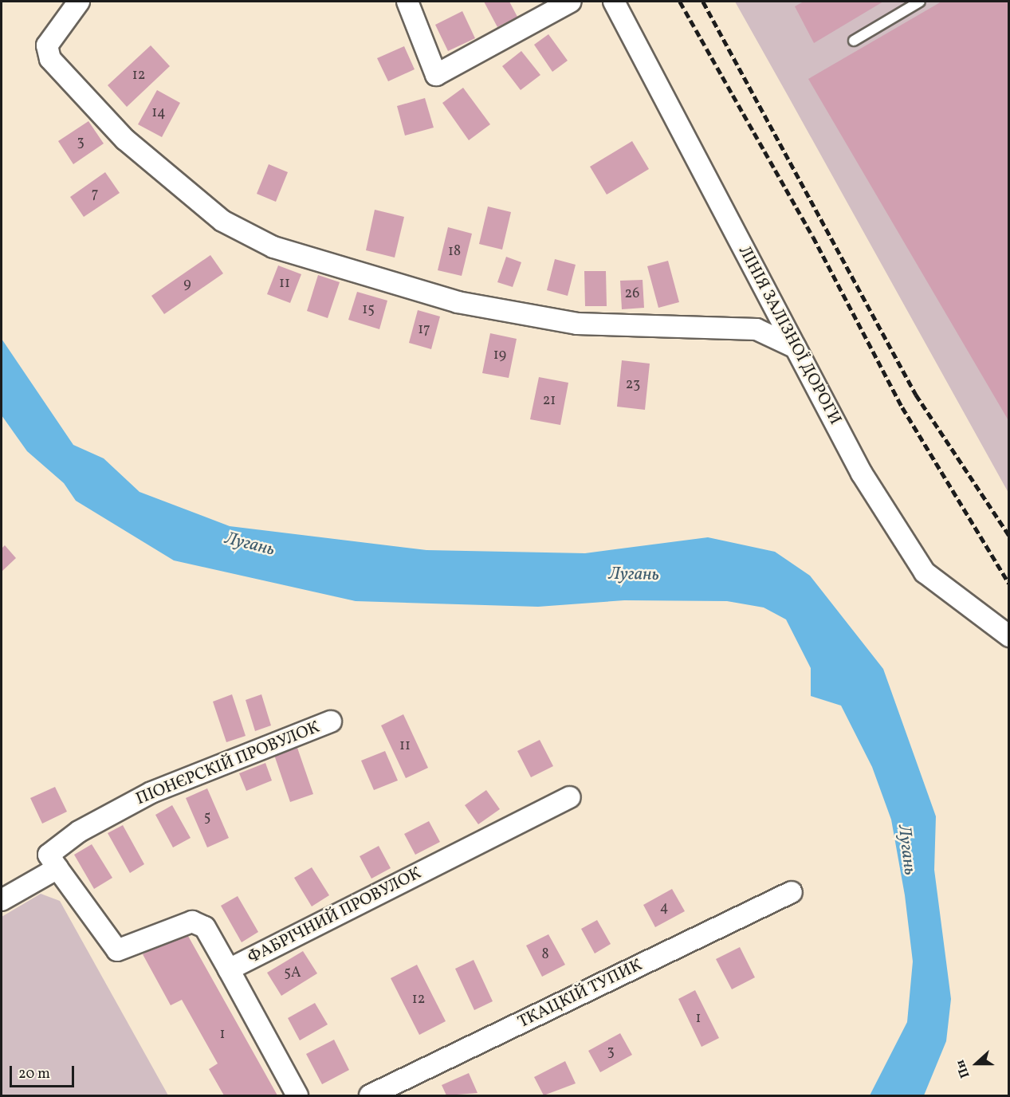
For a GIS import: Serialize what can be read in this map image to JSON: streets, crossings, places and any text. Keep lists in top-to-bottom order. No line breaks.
{"streets":{"street":["ЛІНІЯ ЗАЛІЗНОЇ ДОРОГИ","ПІОНЄРСКІЙ ПРОВУЛОК","ФАБРІЧНИЙ ПРОВУЛОК","ТКАЦКІЙ ТУПИК"]},"water":["Лугань"],"house_numbers":["12","14","3","7","18","11","9","26","15","17","19","23","21","11","5","4","8","5А","12","1","1","3"],"scale_bar":"20 m","north":"left"}
